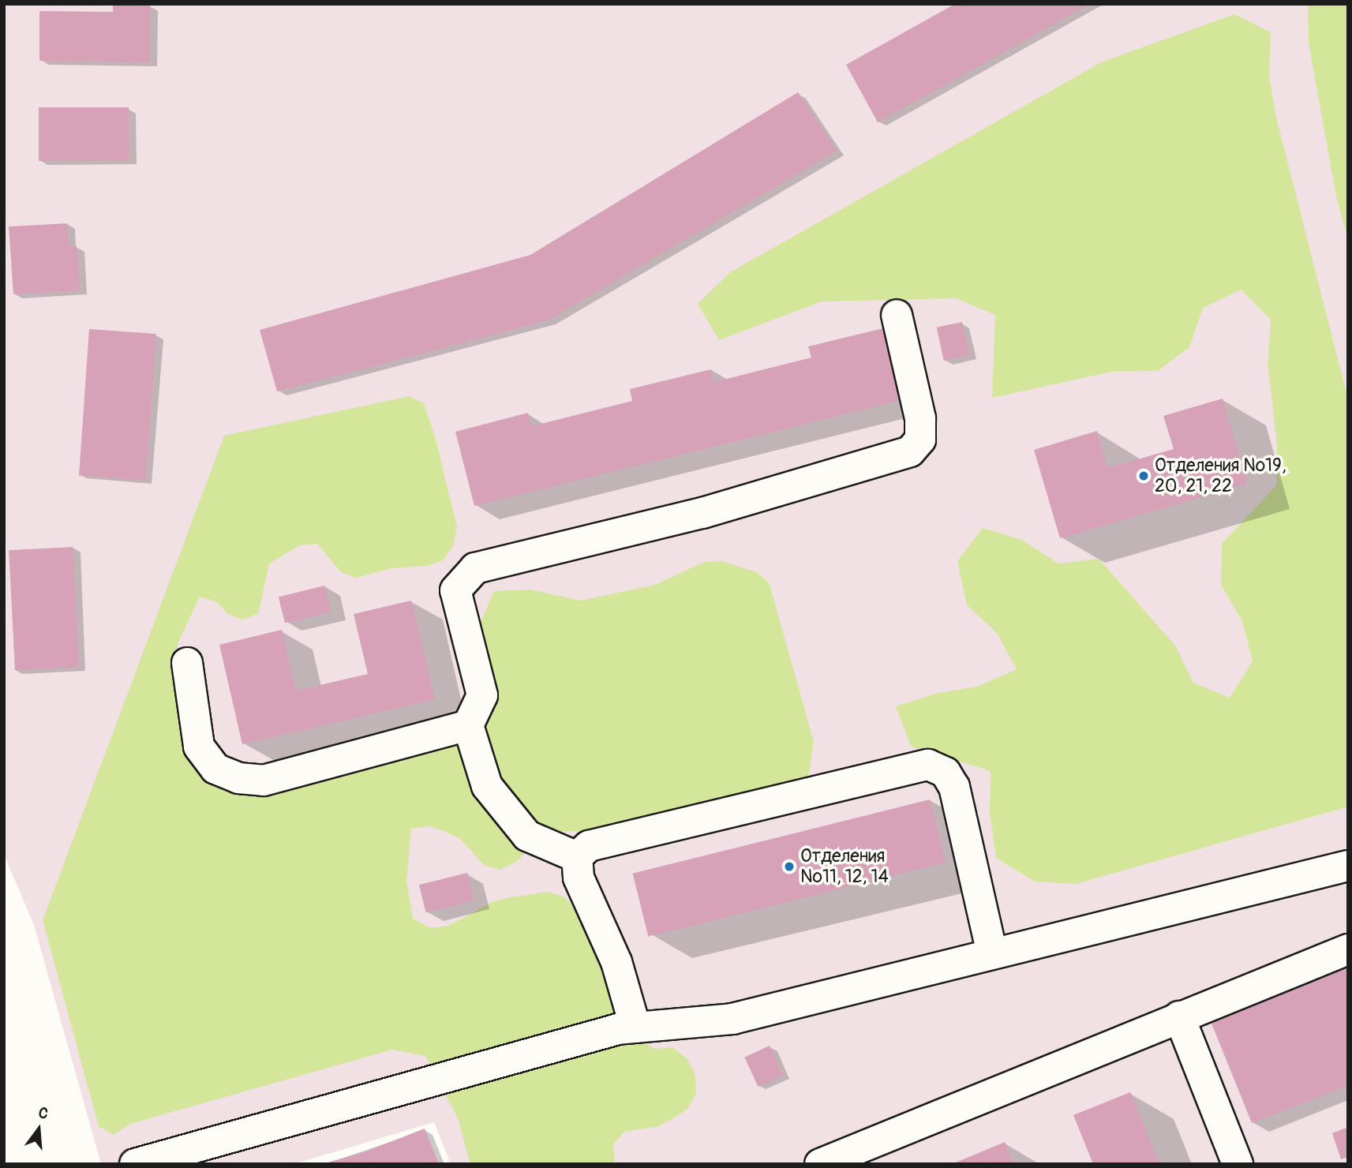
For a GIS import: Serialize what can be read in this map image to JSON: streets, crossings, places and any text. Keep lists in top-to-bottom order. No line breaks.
{"places":["Отделения №19, 20, 21, 22","Отделения №11, 12, 14"],"north":"top"}
